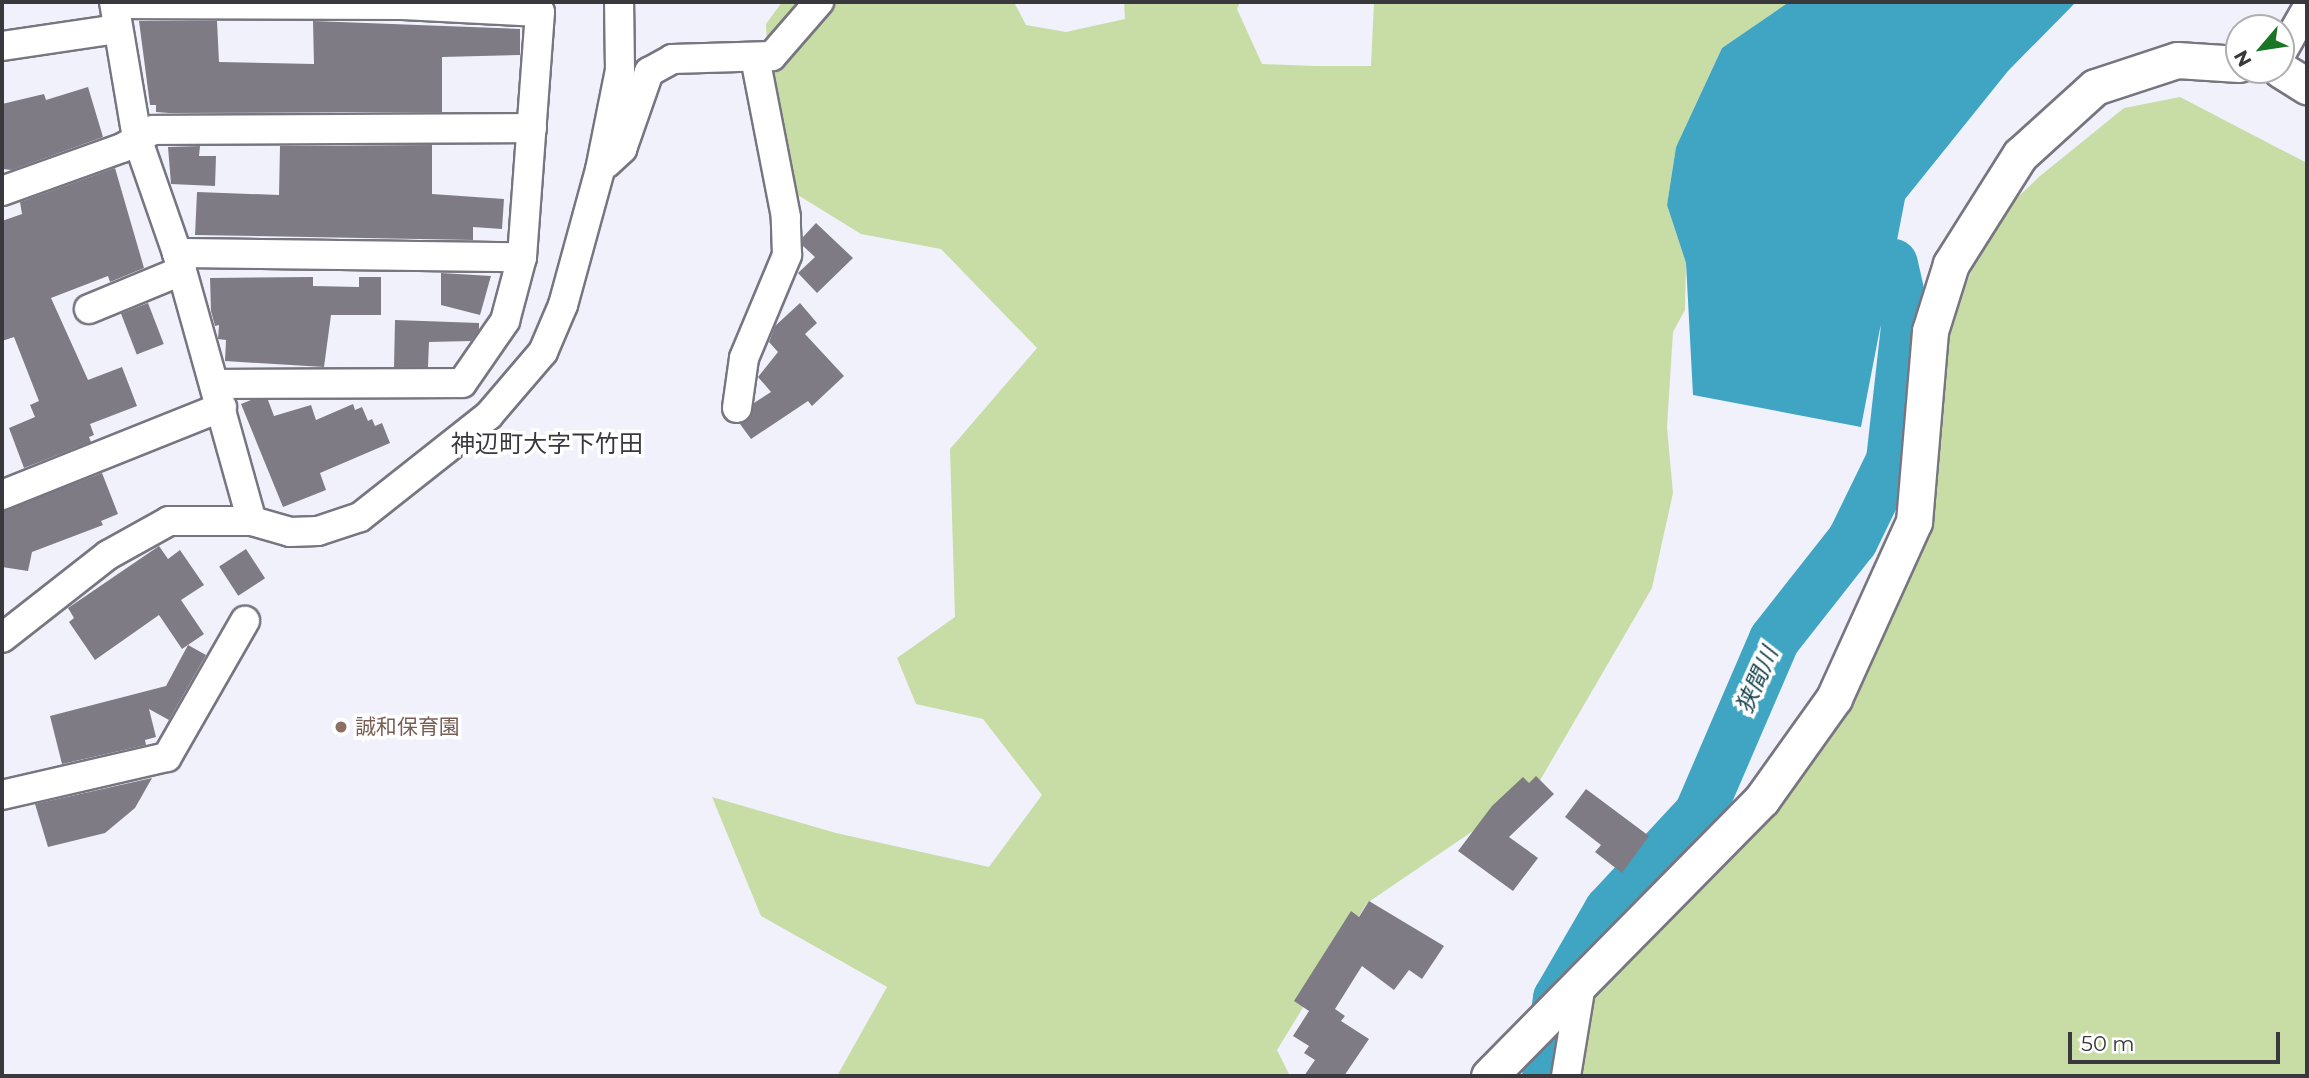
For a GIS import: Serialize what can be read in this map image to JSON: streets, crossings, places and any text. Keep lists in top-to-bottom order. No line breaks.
{"districts":["神辺町大字下竹田"],"water":["狭間川"],"places":["誠和保育園"],"scale_bar":"50 m","north":"bottom left"}
